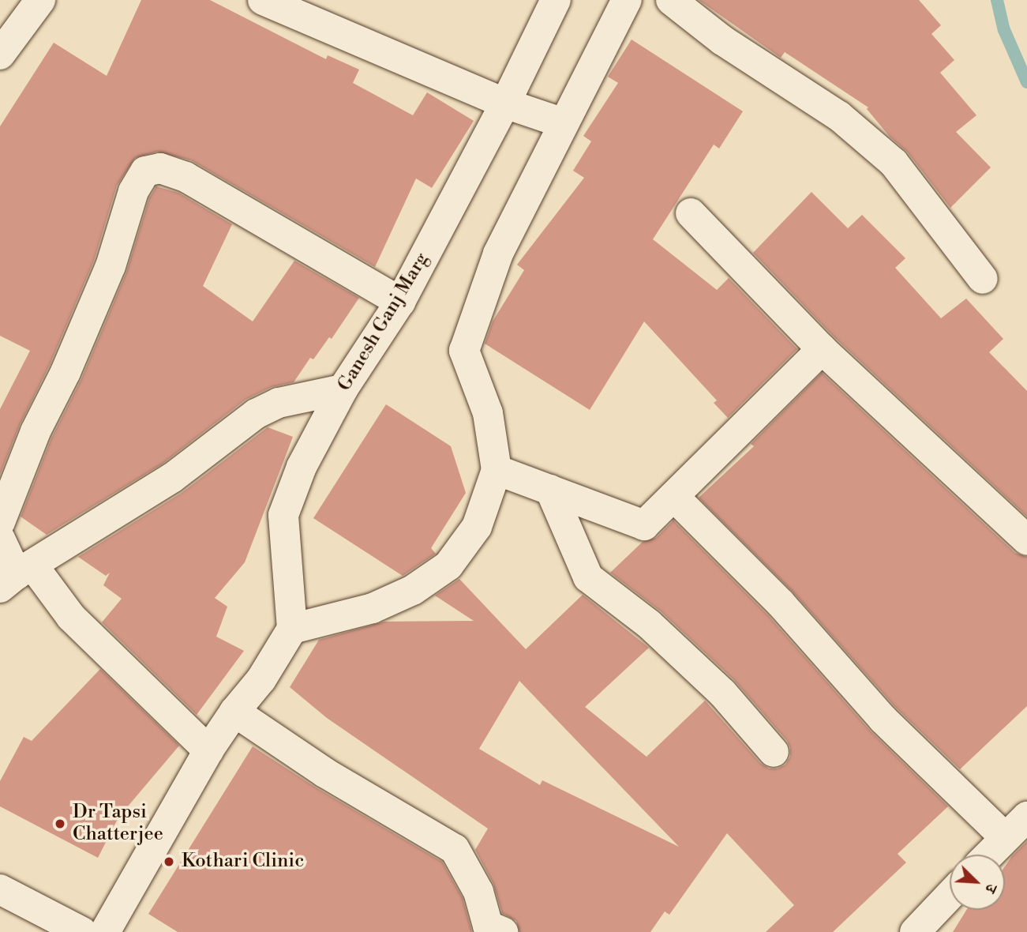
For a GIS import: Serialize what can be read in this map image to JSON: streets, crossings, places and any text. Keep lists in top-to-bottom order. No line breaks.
{"streets":{"street":["Ganesh Ganj Marg"]},"places":["Dr Tapsi Chatterjee","Kothari Clinic"],"north":"bottom right"}
